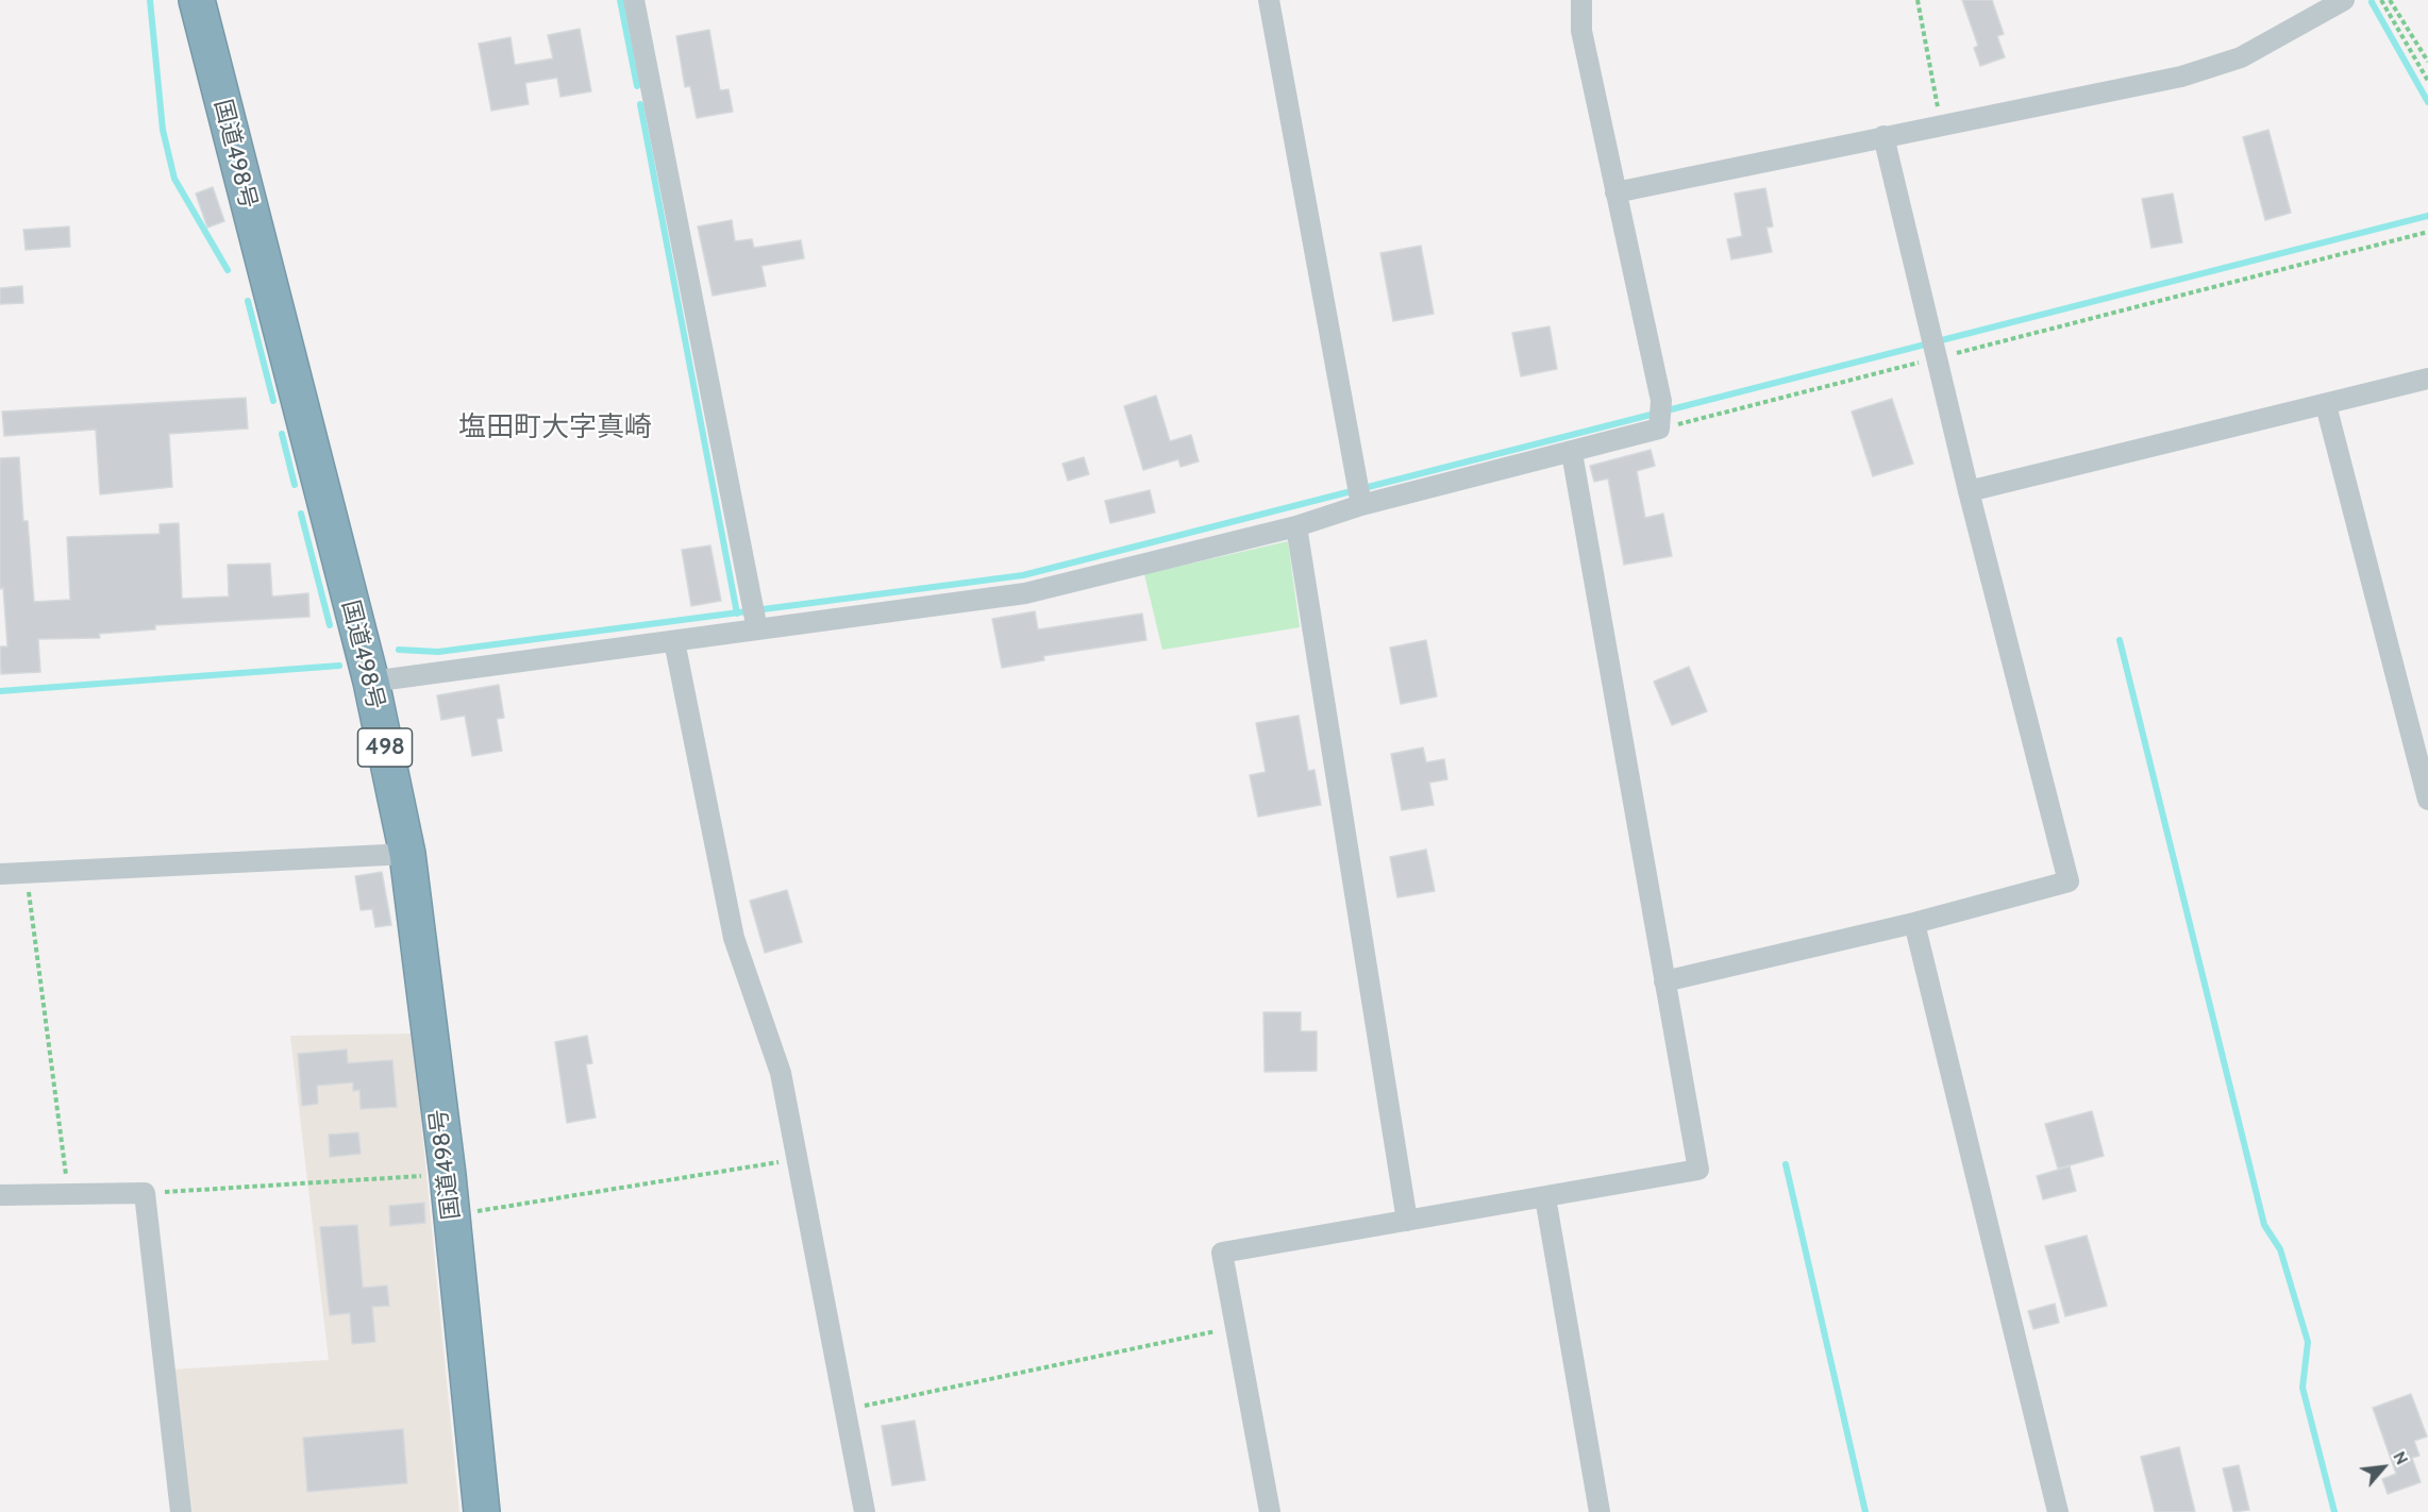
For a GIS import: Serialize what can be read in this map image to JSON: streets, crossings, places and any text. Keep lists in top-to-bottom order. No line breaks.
{"streets":{"highway":["国道498号","498"]},"districts":["塩田町大字真崎"],"north":"top right"}
